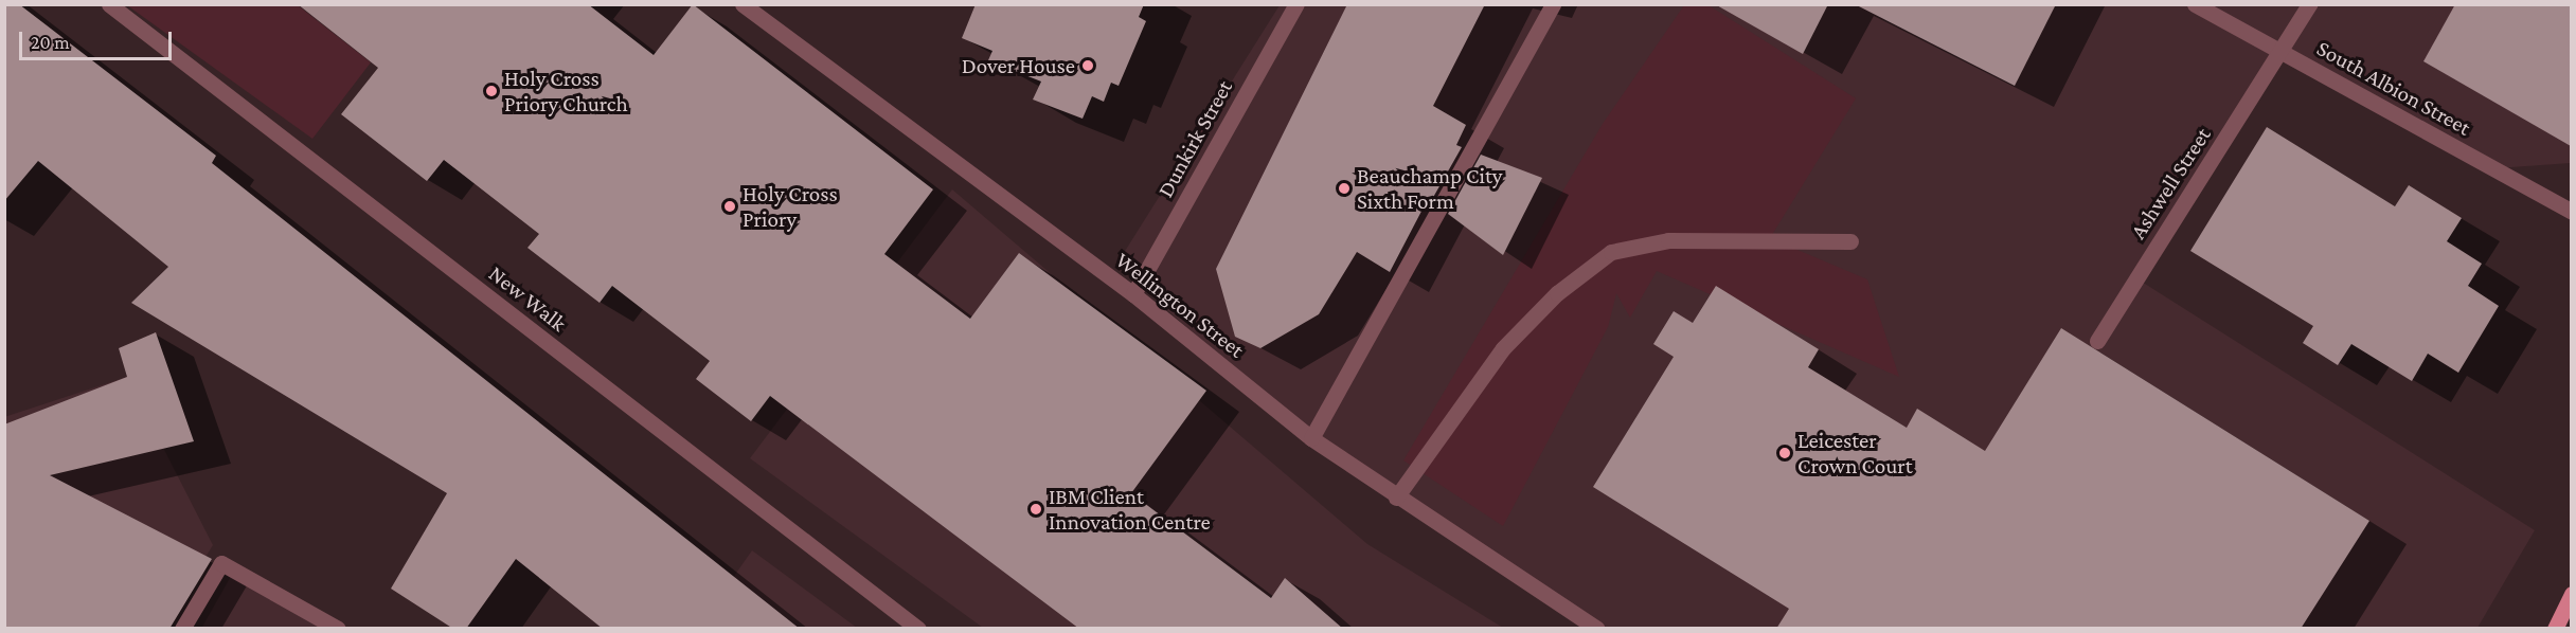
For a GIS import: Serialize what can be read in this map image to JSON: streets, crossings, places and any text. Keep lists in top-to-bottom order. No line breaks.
{"streets":{"street":["South Albion Street","Dunkirk Street","Ashwell Street","New Walk","Wellington Street"]},"crossings":[["South Albion Street","Ashwell Street"],["Dunkirk Street","Wellington Street"]],"places":["Dover House","Holy Cross Priory Church","Beauchamp City Sixth Form","Holy Cross Priory","Leicester Crown Court","IBM Client Innovation Centre"],"scale_bar":"20 m"}
